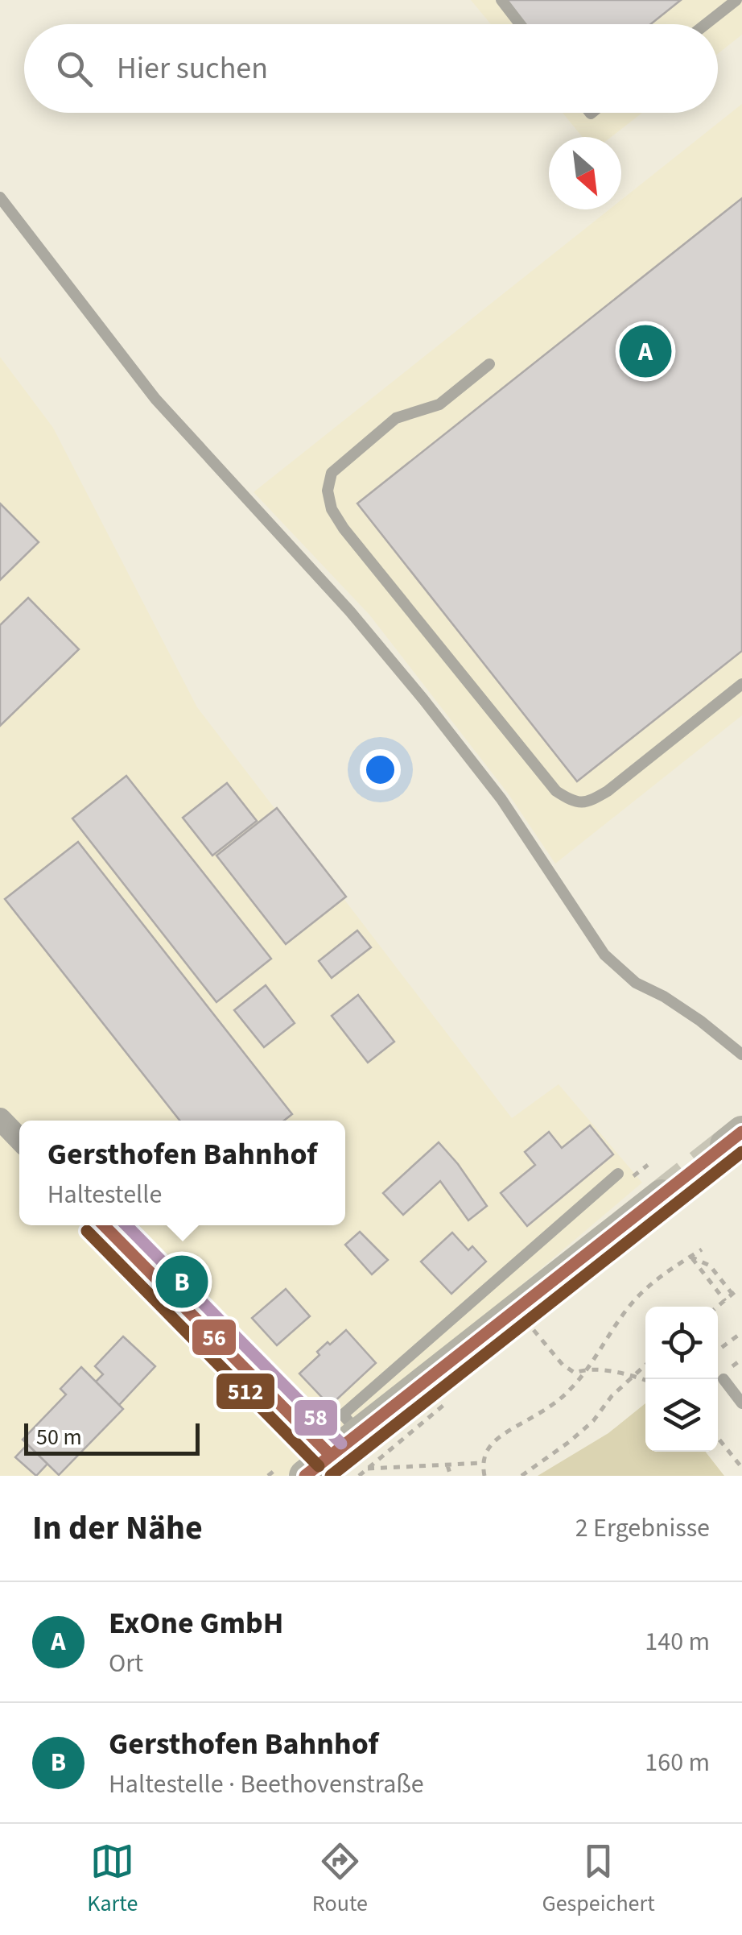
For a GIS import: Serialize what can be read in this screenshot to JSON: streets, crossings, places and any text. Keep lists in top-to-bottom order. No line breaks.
{"lines":["transit line 56","transit line 512","transit line 58"],"scale_bar":"50 m","north":"bottom right","page":{"search":"Hier suchen","pins":["A","B"],"popup":["Gersthofen Bahnhof","Haltestelle"],"scale":"50 m","heading":["In der Nähe","2 Ergebnisse"],"list":[{"mark":"A","name":"ExOne GmbH","note":"Ort","value":"140 m"},{"mark":"B","name":"Gersthofen Bahnhof","note":"Haltestelle · Beethovenstraße","value":"160 m"}],"nav":["Karte","Route","Gespeichert"]}}
